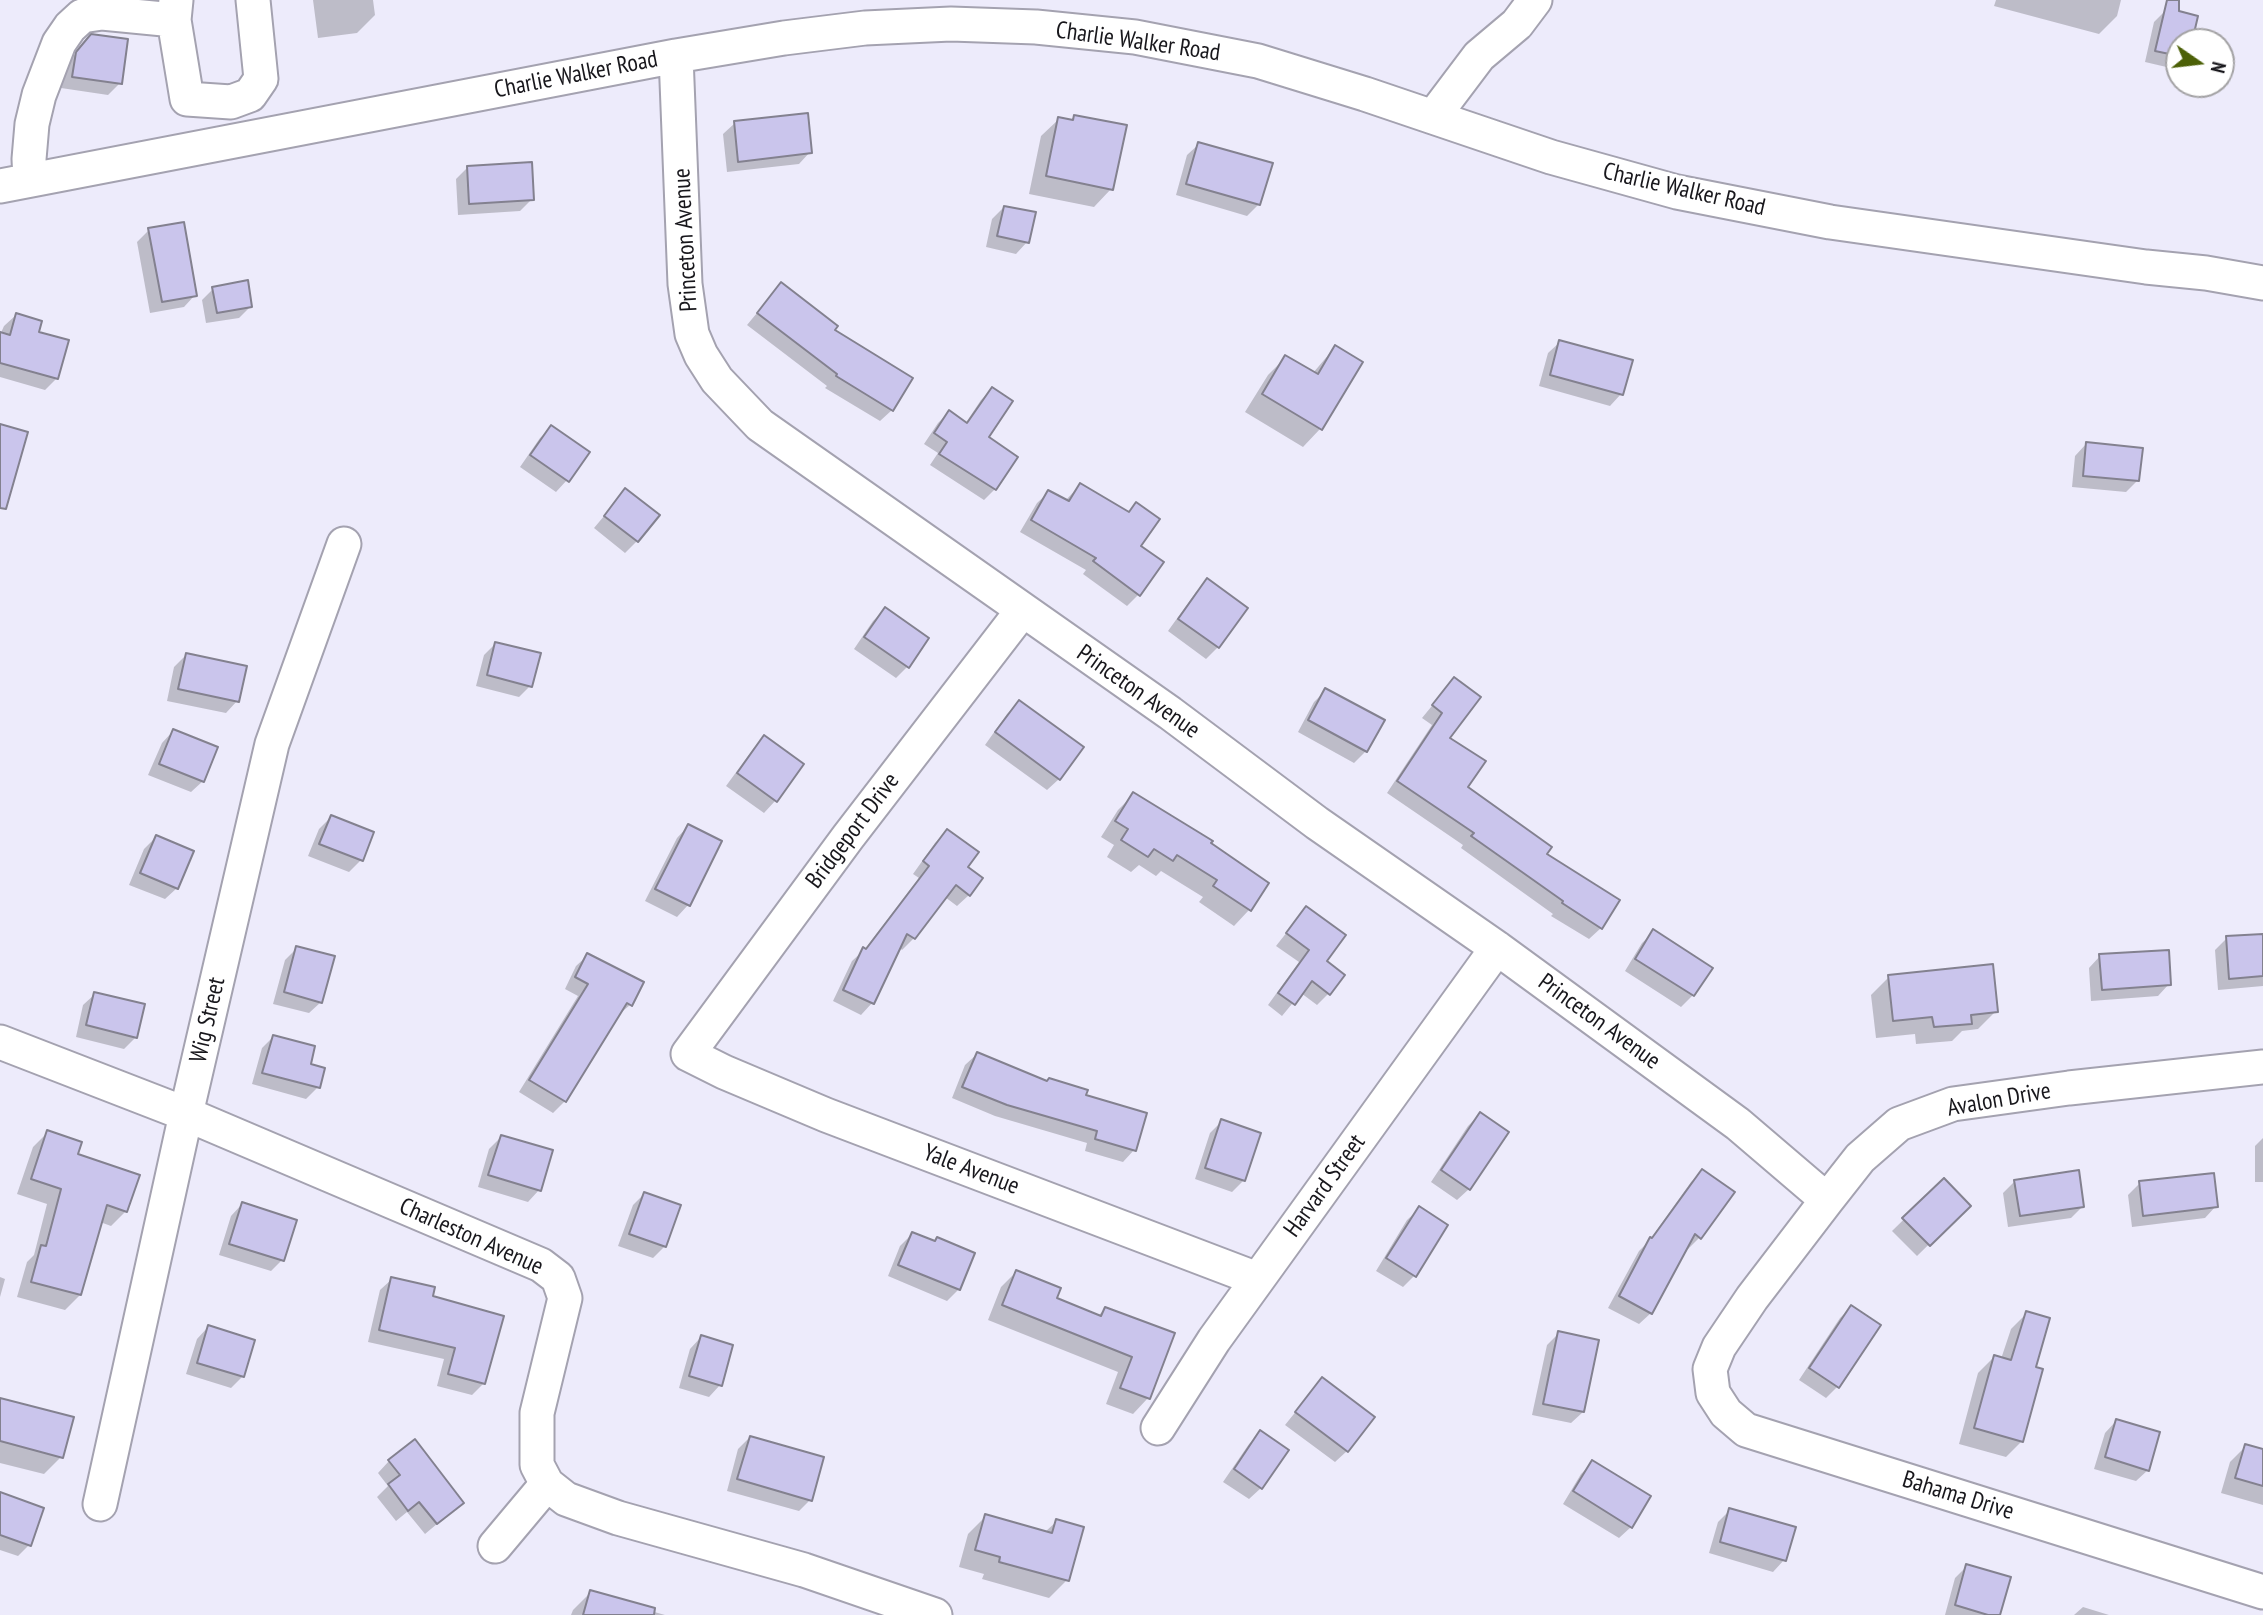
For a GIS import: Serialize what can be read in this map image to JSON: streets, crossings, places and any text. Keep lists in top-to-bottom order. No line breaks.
{"streets":{"street":["Charlie Walker Road","Princeton Avenue","Bridgeport Drive","Wig Street","Avalon Drive","Yale Avenue","Harvard Street","Charleston Avenue","Bahama Drive"]},"crossings":[["Charlie Walker Road","Princeton Avenue"],["Princeton Avenue","Bridgeport Drive"],["Princeton Avenue","Avalon Drive"],["Princeton Avenue","Harvard Street"],["Bridgeport Drive","Yale Avenue"],["Wig Street","Charleston Avenue"],["Avalon Drive","Bahama Drive"],["Yale Avenue","Harvard Street"]],"north":"right"}
